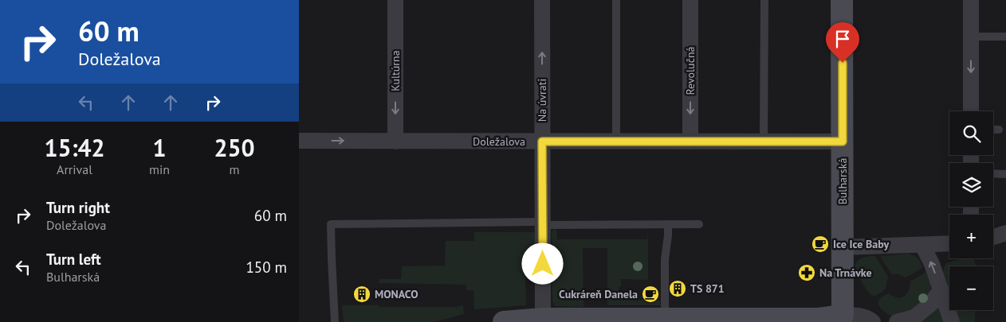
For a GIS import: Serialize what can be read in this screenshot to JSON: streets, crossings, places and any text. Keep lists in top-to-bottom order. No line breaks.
{"streets":{"street":["Kultúrna","Revolučná","Na úvrati","Doležalova","Bulharská"]},"crossings":[["Kultúrna","Doležalova"],["Revolučná","Doležalova"],["Na úvrati","Doležalova"],["Doležalova","Bulharská"]],"one_way":["Kultúrna","Revolučná","Na úvrati"],"places":{"cafe":["Ice Ice Baby","Cukráreň Danela"],"pharmacy":["Na Trnávke"],"building":["TS 871","MONACO"]},"page":{"turn":["60 m","Doležalova"],"map_buttons":["+","−"],"eta":["15:42","Arrival","1","min","250","m"],"list":[{"name":"Turn right","note":"Doležalova","value":"60 m"},{"name":"Turn left","note":"Bulharská","value":"150 m"}]}}
